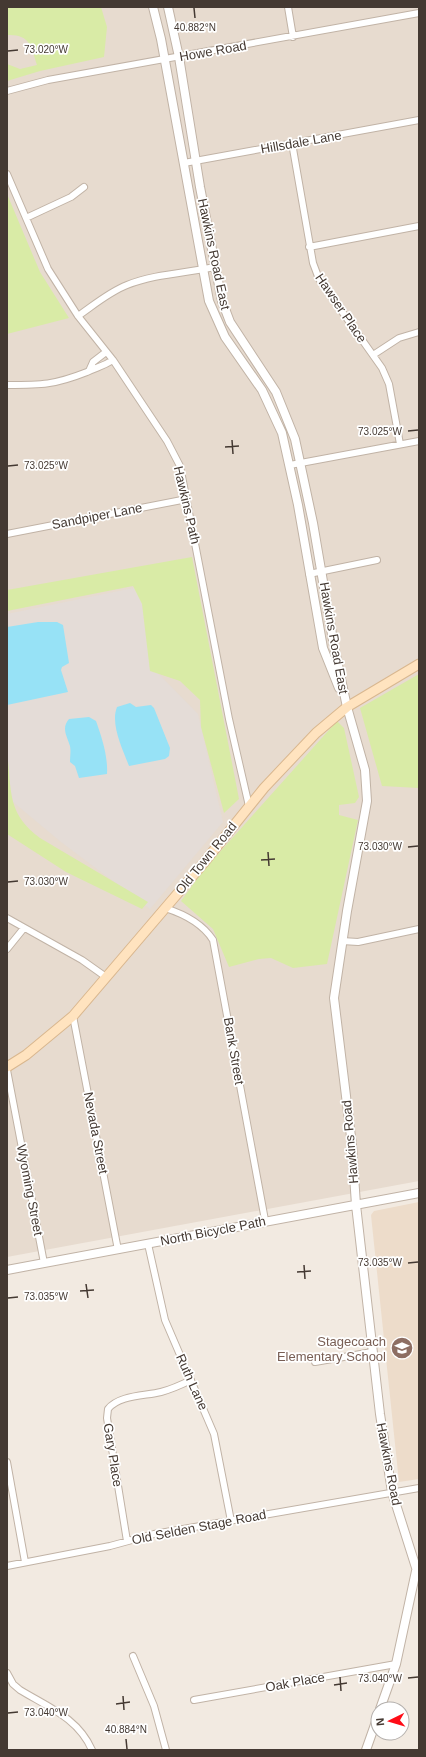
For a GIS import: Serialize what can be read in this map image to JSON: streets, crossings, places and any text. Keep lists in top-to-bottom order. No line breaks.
{"streets":{"main road":["Old Town Road"],"street":["Howe Road","Hillsdale Lane","Hawkins Road East","Hawser Place","Hawkins Path","Sandpiper Lane","Bank Street","Nevada Street","Hawkins Road","Wyoming Street","North Bicycle Path","Ruth Lane","Gary Place","Old Selden Stage Road","Oak Place"]},"crossings":[["Howe Road","Hawkins Road East"],["Hillsdale Lane","Hawkins Road East"],["Hillsdale Lane","Hawser Place"],["Hawkins Road East","Old Town Road"],["Hawkins Road East","Hawkins Road"],["Hawkins Path","Sandpiper Lane"],["Hawkins Path","Old Town Road"],["Old Town Road","Bank Street"],["Old Town Road","Nevada Street"],["Old Town Road","Hawkins Road"],["Old Town Road","Wyoming Street"],["Bank Street","North Bicycle Path"],["Nevada Street","North Bicycle Path"],["Hawkins Road","North Bicycle Path"],["Hawkins Road","Old Selden Stage Road"],["Wyoming Street","North Bicycle Path"],["North Bicycle Path","Ruth Lane"],["Ruth Lane","Gary Place"],["Ruth Lane","Old Selden Stage Road"],["Gary Place","Old Selden Stage Road"]],"places":{"school or university":["Stagecoach Elementary School"]},"north":"left","coordinates":["40.882°N","73.020°W","73.025°W","73.030°W","73.035°W","73.040°W","40.884°N"]}
